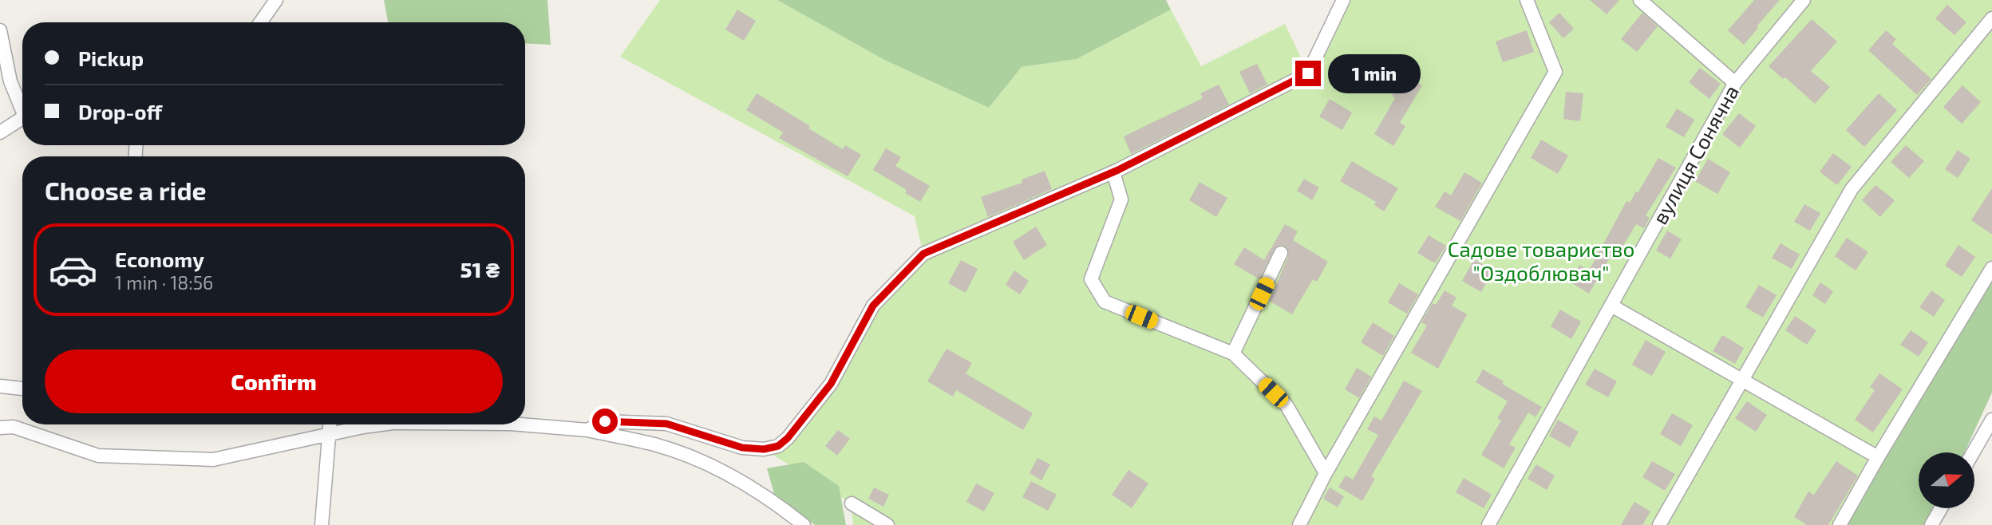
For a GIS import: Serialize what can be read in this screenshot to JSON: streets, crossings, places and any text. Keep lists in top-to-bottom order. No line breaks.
{"streets":{"street":["вулиця Сонячна"]},"parks":["Садове товариство \"Оздоблювач\""],"north":"right","page":{"banner":["Pickup","Drop-off"],"bubble":"1 min","heading":"Choose a ride","list":[{"name":"Economy","note":"1 min · 18:56","value":"51 ₴"}],"buttons":"Confirm"}}
